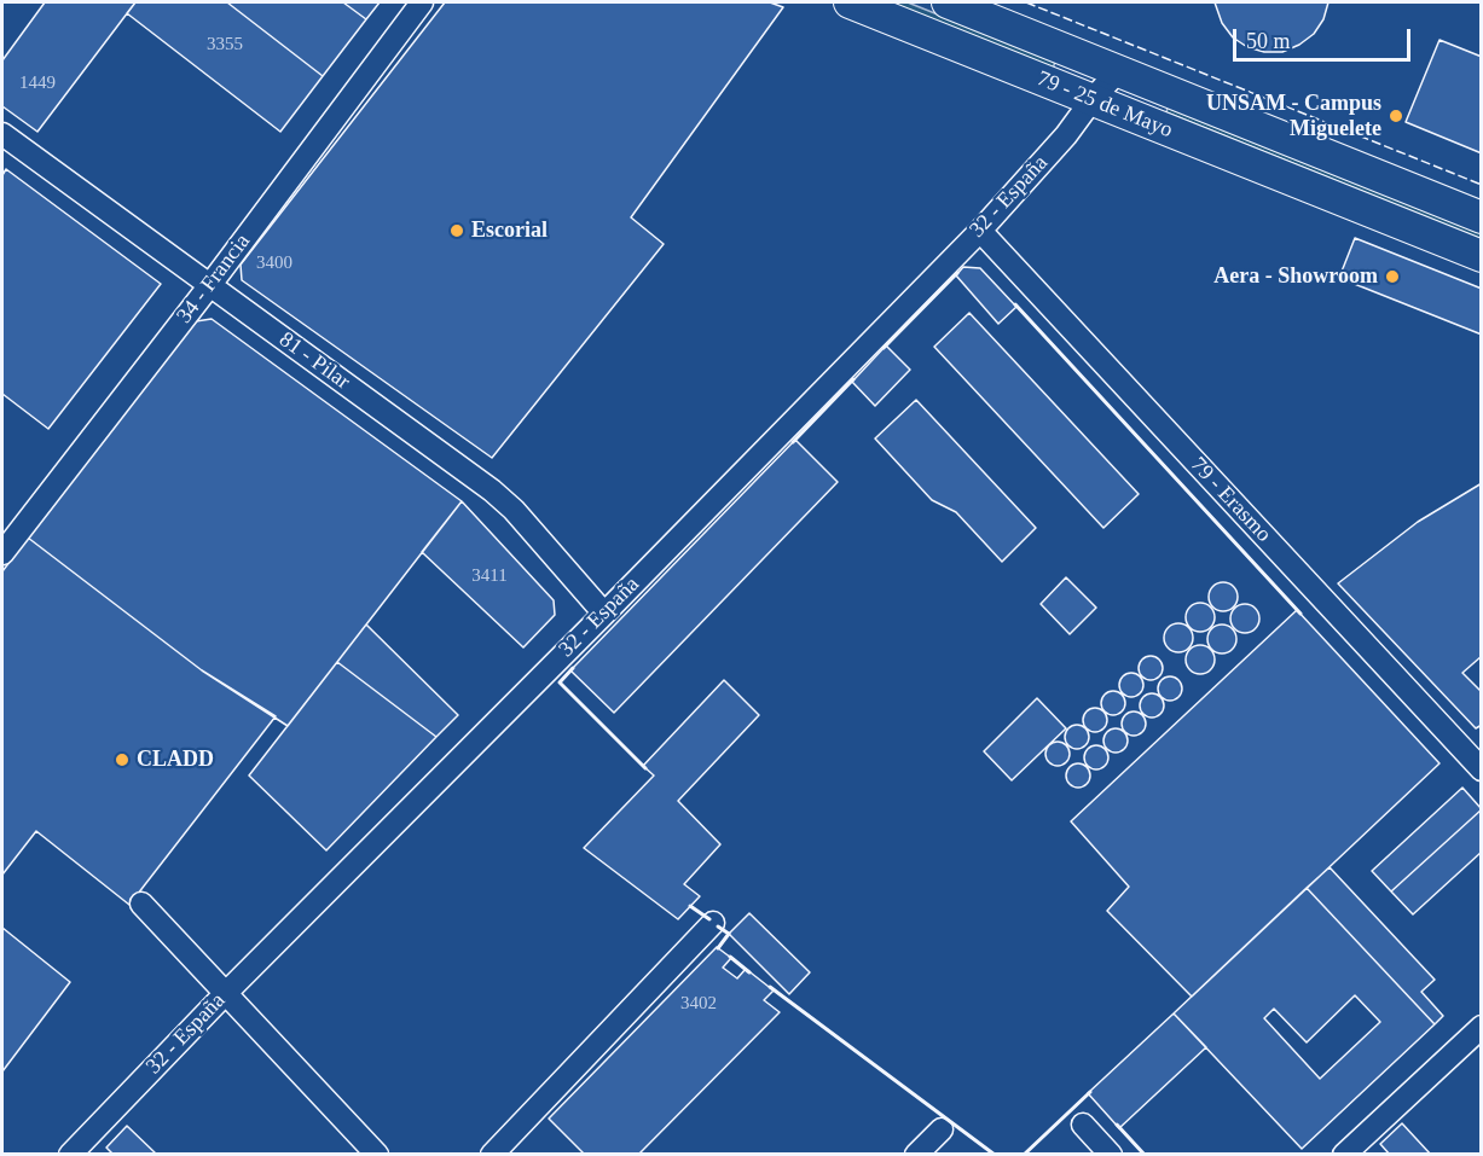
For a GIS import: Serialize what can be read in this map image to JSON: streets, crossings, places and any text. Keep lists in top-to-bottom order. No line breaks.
{"streets":{"main road":["79 - 25 de Mayo"],"street":["32 - España","34 - Francia","81 - Pilar","79 - Erasmo"]},"crossings":[["79 - 25 de Mayo","32 - España"],["32 - España","81 - Pilar"],["32 - España","79 - Erasmo"],["34 - Francia","81 - Pilar"]],"places":["UNSAM - Campus Miguelete","Escorial","Aera - Showroom","CLADD"],"house_numbers":["3355","1449","3400","3411","3402"],"scale_bar":"50 m"}
